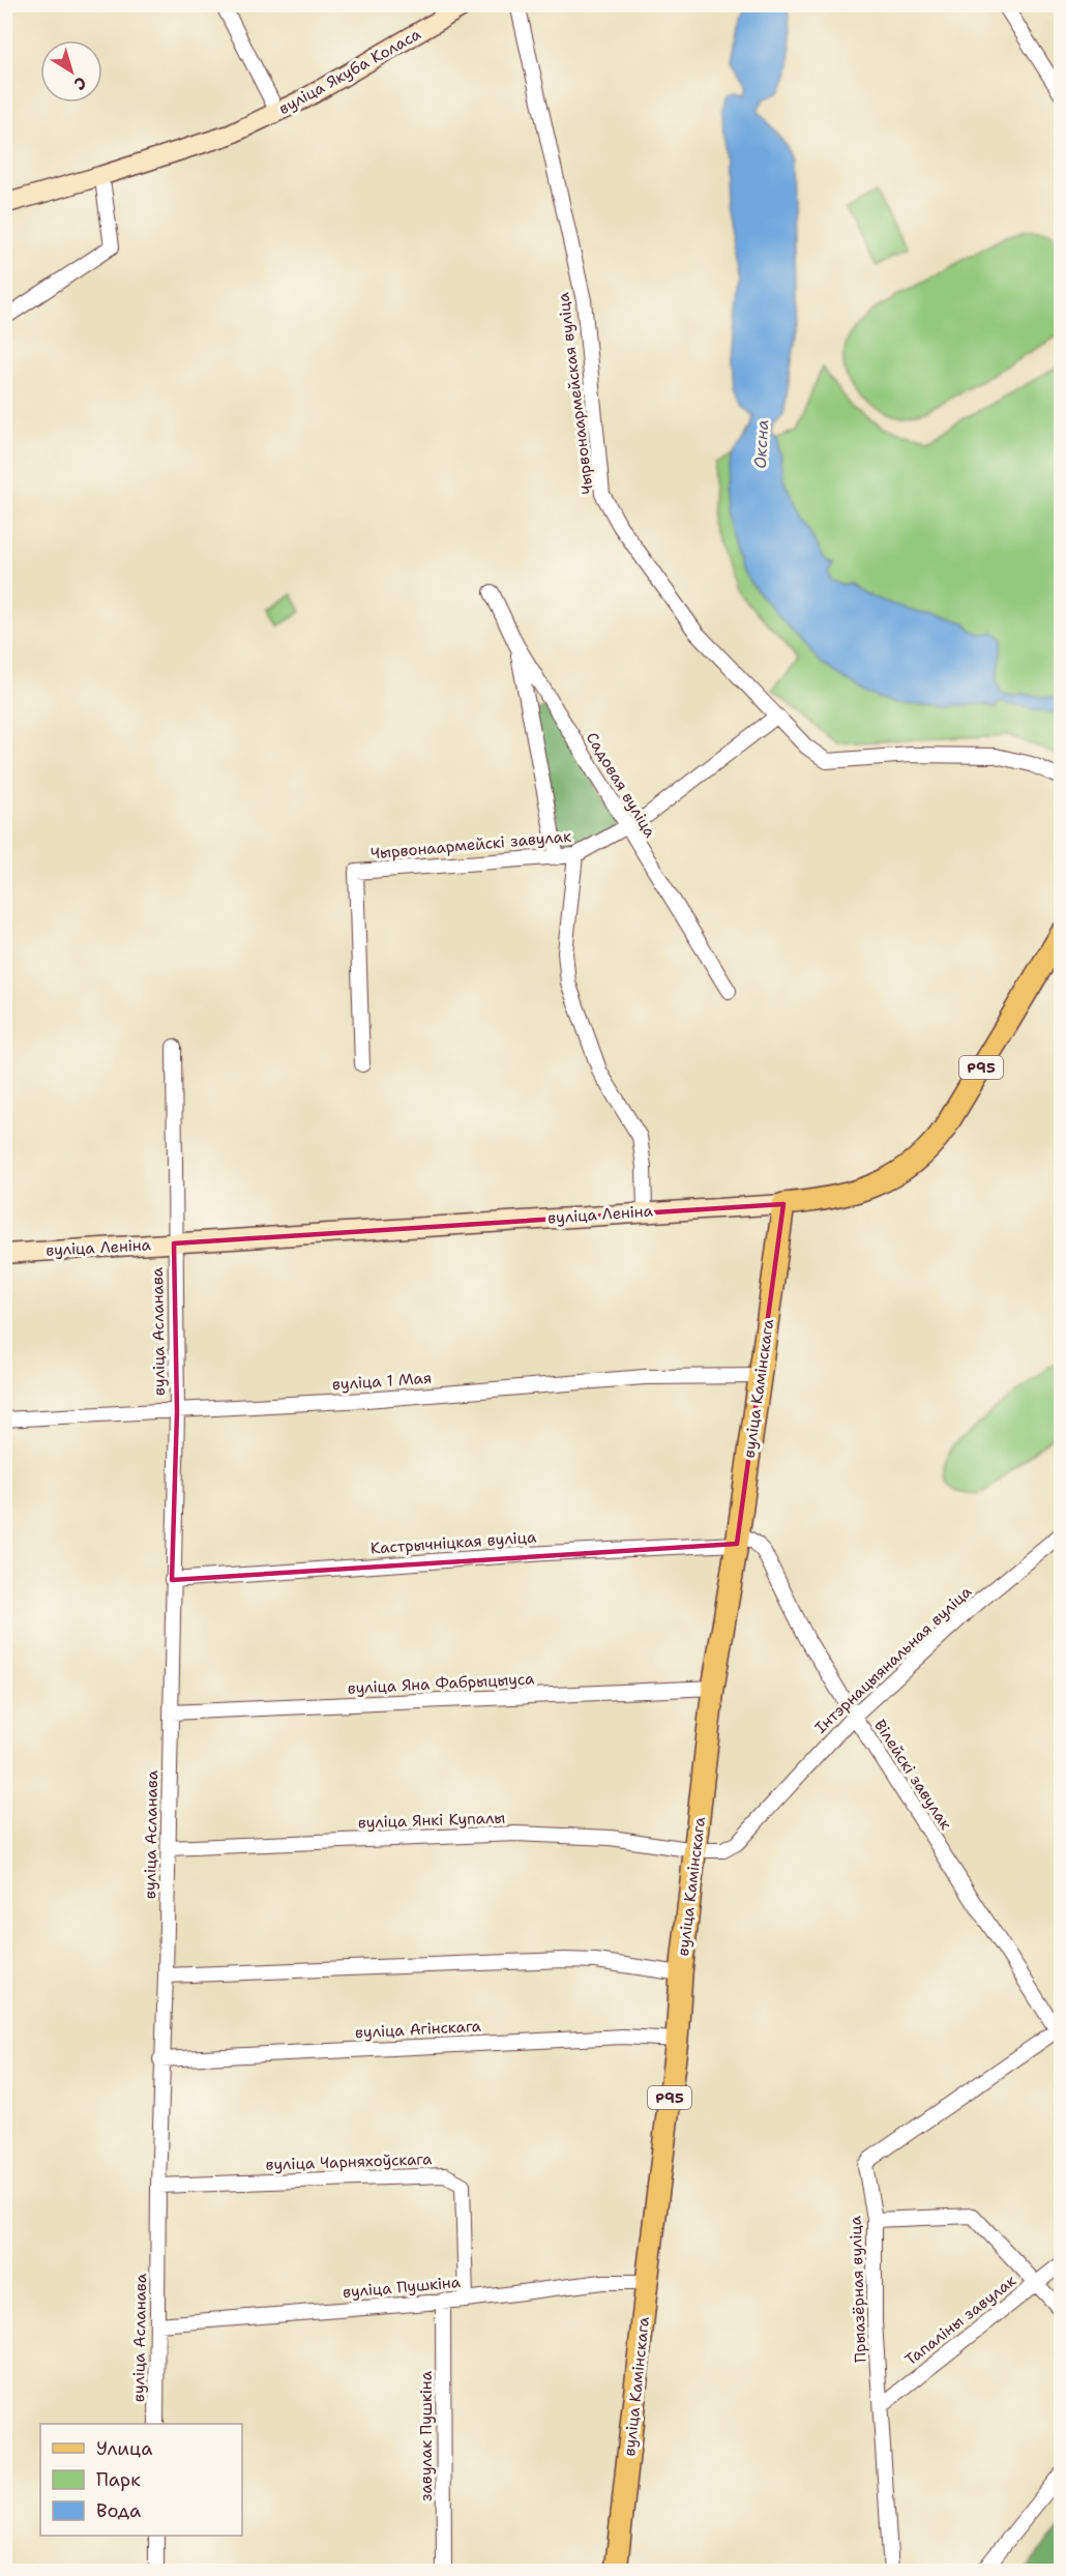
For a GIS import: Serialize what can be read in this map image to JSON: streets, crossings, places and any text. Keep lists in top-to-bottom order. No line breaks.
{"streets":{"main road":["вуліца Якуба Коласа","Р95","вуліца Леніна","вуліца Камінскага"],"street":["Чырвонаармейская вуліца","Садовая вуліца","Чырвонаармейскі завулак","вуліца Асланава","вуліца 1 Мая","Кастрычніцкая вуліца","Інтэрнацыянальная вуліца","вуліца Яна Фабрыцыуса","Вілейскі завулак","вуліца Янкі Купалы","вуліца Агінскага","вуліца Чарняхоўскага","вуліца Пушкіна","Прыазёрная вуліца","Тапаліны завулак","завулак Пушкіна"]},"crossings":[["Чырвонаармейская вуліца","Чырвонаармейскі завулак"],["Садовая вуліца","Чырвонаармейскі завулак"],["вуліца Леніна","вуліца Асланава"],["вуліца Леніна","вуліца Камінскага"],["вуліца Асланава","вуліца 1 Мая"],["вуліца Асланава","Кастрычніцкая вуліца"],["вуліца Асланава","вуліца Яна Фабрыцыуса"],["вуліца Асланава","вуліца Янкі Купалы"],["вуліца Асланава","вуліца Агінскага"],["вуліца Асланава","вуліца Чарняхоўскага"],["вуліца Асланава","вуліца Пушкіна"],["вуліца 1 Мая","вуліца Камінскага"],["вуліца Камінскага","Кастрычніцкая вуліца"],["вуліца Камінскага","Інтэрнацыянальная вуліца"],["вуліца Камінскага","вуліца Яна Фабрыцыуса"],["вуліца Камінскага","Вілейскі завулак"],["вуліца Камінскага","вуліца Янкі Купалы"],["вуліца Камінскага","вуліца Агінскага"],["вуліца Камінскага","вуліца Пушкіна"],["Кастрычніцкая вуліца","Вілейскі завулак"],["Інтэрнацыянальная вуліца","Вілейскі завулак"],["Інтэрнацыянальная вуліца","вуліца Янкі Купалы"],["Вілейскі завулак","Прыазёрная вуліца"],["вуліца Чарняхоўскага","вуліца Пушкіна"],["вуліца Пушкіна","завулак Пушкіна"],["Прыазёрная вуліца","Тапаліны завулак"]],"water":["Оксна"],"legend":["Улица","Парк","Вода"],"north":"bottom right"}
